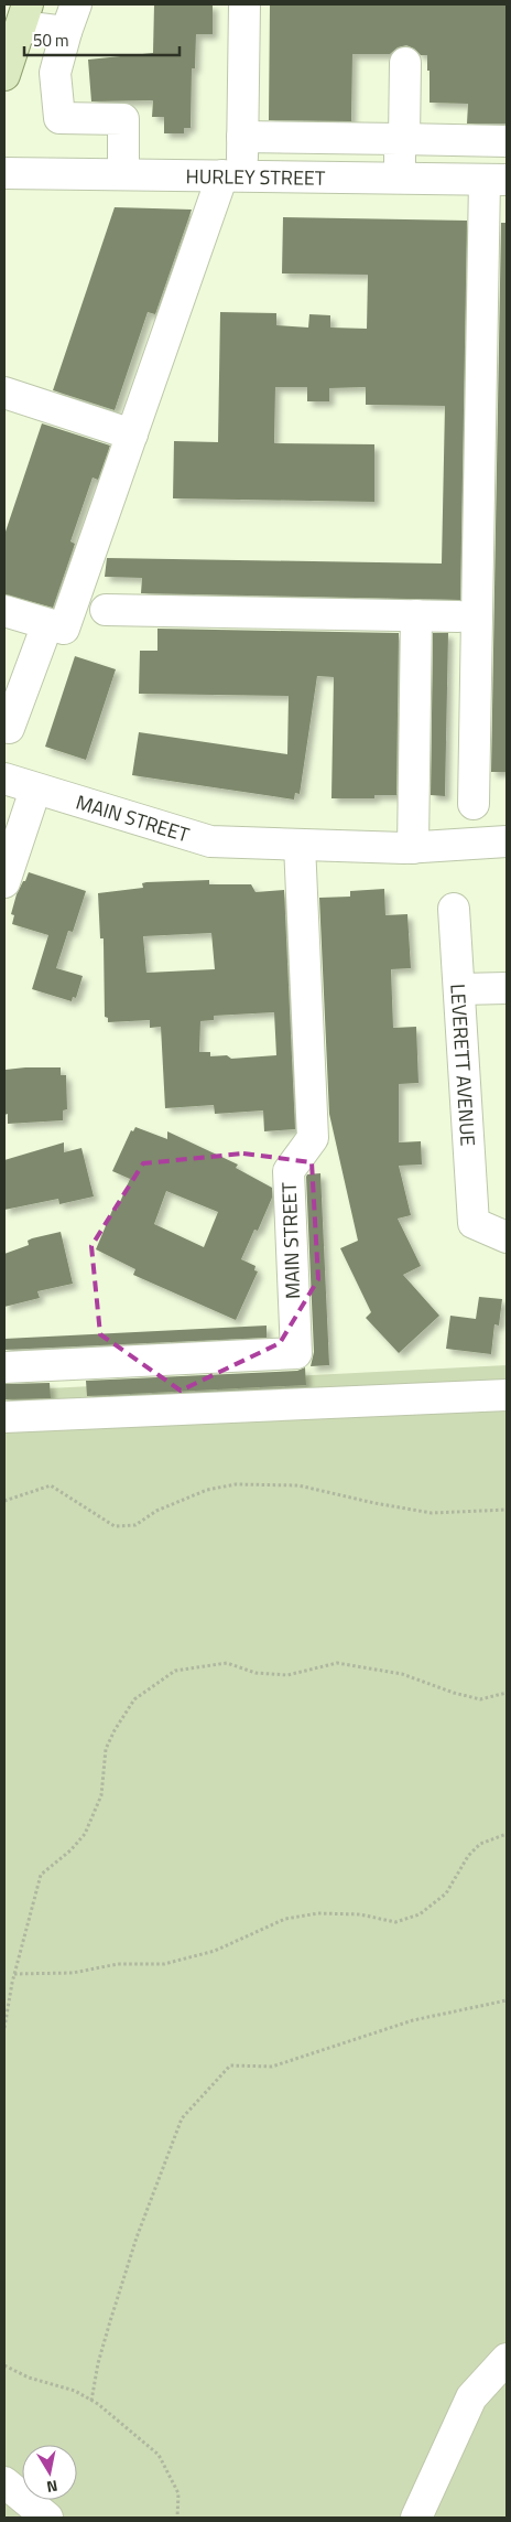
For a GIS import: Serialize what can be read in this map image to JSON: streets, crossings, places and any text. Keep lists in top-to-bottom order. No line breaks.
{"streets":{"street":["HURLEY STREET","MAIN STREET","LEVERETT AVENUE"]},"scale_bar":"50 m","north":"bottom"}
